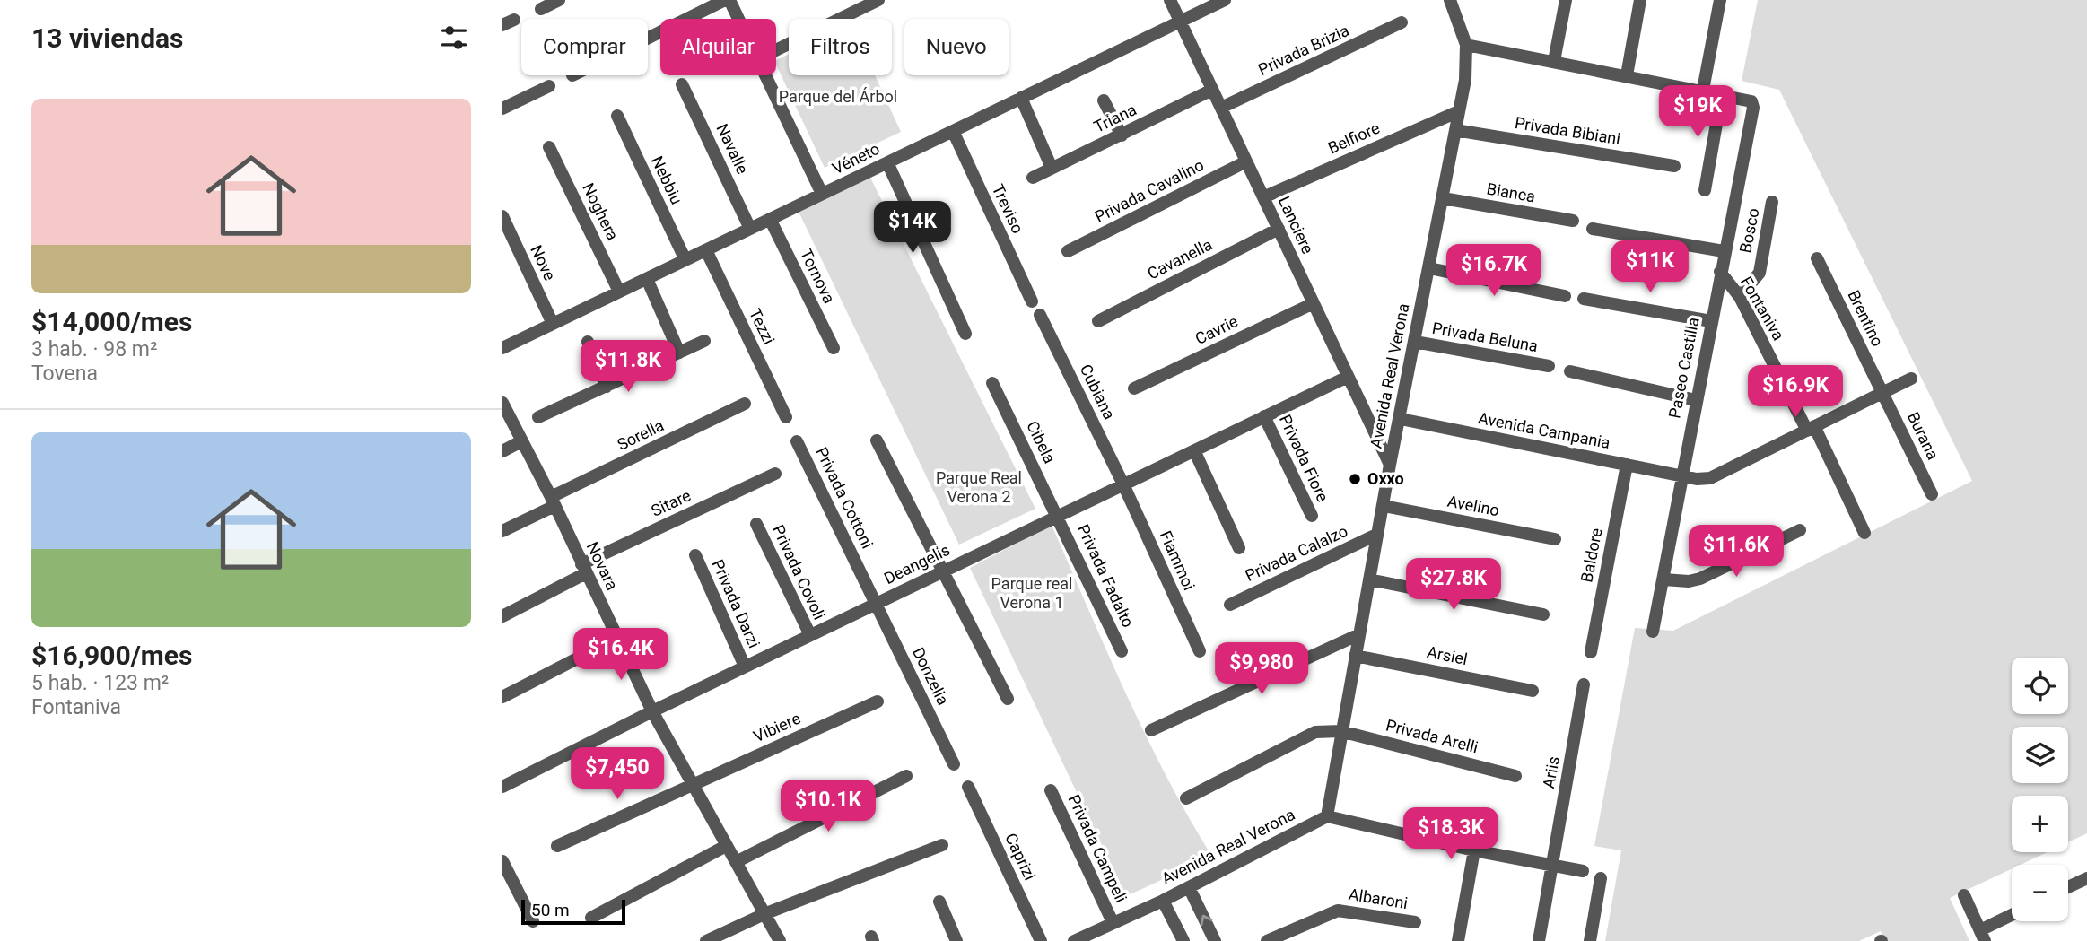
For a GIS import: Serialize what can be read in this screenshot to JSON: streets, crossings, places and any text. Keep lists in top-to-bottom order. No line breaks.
{"streets":{"street":["Privada Brizia","Triana","Privada Bibiani","Belfiore","Navalle","Véneto","Nebbiu","Privada Cavalino","Bianca","Treviso","Noghera","Lanciere","Bosco","Cavanella","Nove","Tornova","Fontaniva","Brentino","Tezzi","Cavrie","Privada Beluna","Paseo Castilla","Avenida Real Verona","Cubiana","Avenida Campania","Sorella","Burana","Cibela","Privada Fiore","Privada Cottoni","Sitare","Avelino","Privada Calalzo","Baldore","Fiammoi","Deangelis","Novara","Privada Covoli","Privada Fadalto","Privada Darzi","Arsiel","Donzelia","Vibiere","Privada Arelli","Ariis","Privada Campeli","Caprizi","Albaroni"]},"crossings":[["Privada Brizia","Lanciere"],["Triana","Lanciere"],["Privada Bibiani","Avenida Real Verona"],["Belfiore","Lanciere"],["Belfiore","Avenida Real Verona"],["Navalle","Véneto"],["Véneto","Nebbiu"],["Véneto","Treviso"],["Véneto","Noghera"],["Véneto","Lanciere"],["Véneto","Nove"],["Véneto","Tornova"],["Véneto","Tezzi"],["Privada Cavalino","Lanciere"],["Bianca","Avenida Real Verona"],["Lanciere","Cavanella"],["Lanciere","Cavrie"],["Lanciere","Avenida Real Verona"],["Lanciere","Deangelis"],["Bosco","Fontaniva"],["Fontaniva","Paseo Castilla"],["Fontaniva","Avenida Campania"],["Brentino","Avenida Campania"],["Brentino","Burana"],["Privada Beluna","Avenida Real Verona"],["Paseo Castilla","Avenida Real Verona"],["Paseo Castilla","Avenida Campania"],["Avenida Real Verona","Avenida Campania"],["Avenida Real Verona","Avelino"],["Avenida Real Verona","Privada Calalzo"],["Avenida Real Verona","Arsiel"],["Avenida Real Verona","Privada Arelli"],["Avenida Real Verona","Privada Campeli"],["Cubiana","Fiammoi"],["Cubiana","Deangelis"],["Avenida Campania","Burana"],["Avenida Campania","Baldore"],["Sorella","Novara"],["Cibela","Deangelis"],["Cibela","Privada Fadalto"],["Privada Fiore","Deangelis"],["Privada Cottoni","Deangelis"],["Privada Cottoni","Donzelia"],["Sitare","Novara"],["Fiammoi","Deangelis"],["Deangelis","Novara"],["Deangelis","Privada Covoli"],["Deangelis","Privada Fadalto"],["Deangelis","Privada Darzi"],["Deangelis","Donzelia"],["Novara","Vibiere"]],"parks":["Parque del Árbol","Parque Real Verona 2","Parque real Verona 1"],"places":["Oxxo"],"scale_bar":"50 m","page":{"heading":"13 viviendas","chip":["Comprar","Alquilar","Filtros","Nuevo"],"list":[{"name":"$14,000/mes","note":"3 hab. · 98 m² · Tovena"},{"name":"$16,900/mes","note":"5 hab. · 123 m² · Fontaniva"}],"price":["$19K","$14K","$11K","$16.7K","$11.8K","$16.9K","$11.6K","$27.8K","$16.4K","$9,980","$7,450","$10.1K","$18.3K"],"map_buttons":["+","−"],"scale":"50 m"}}
